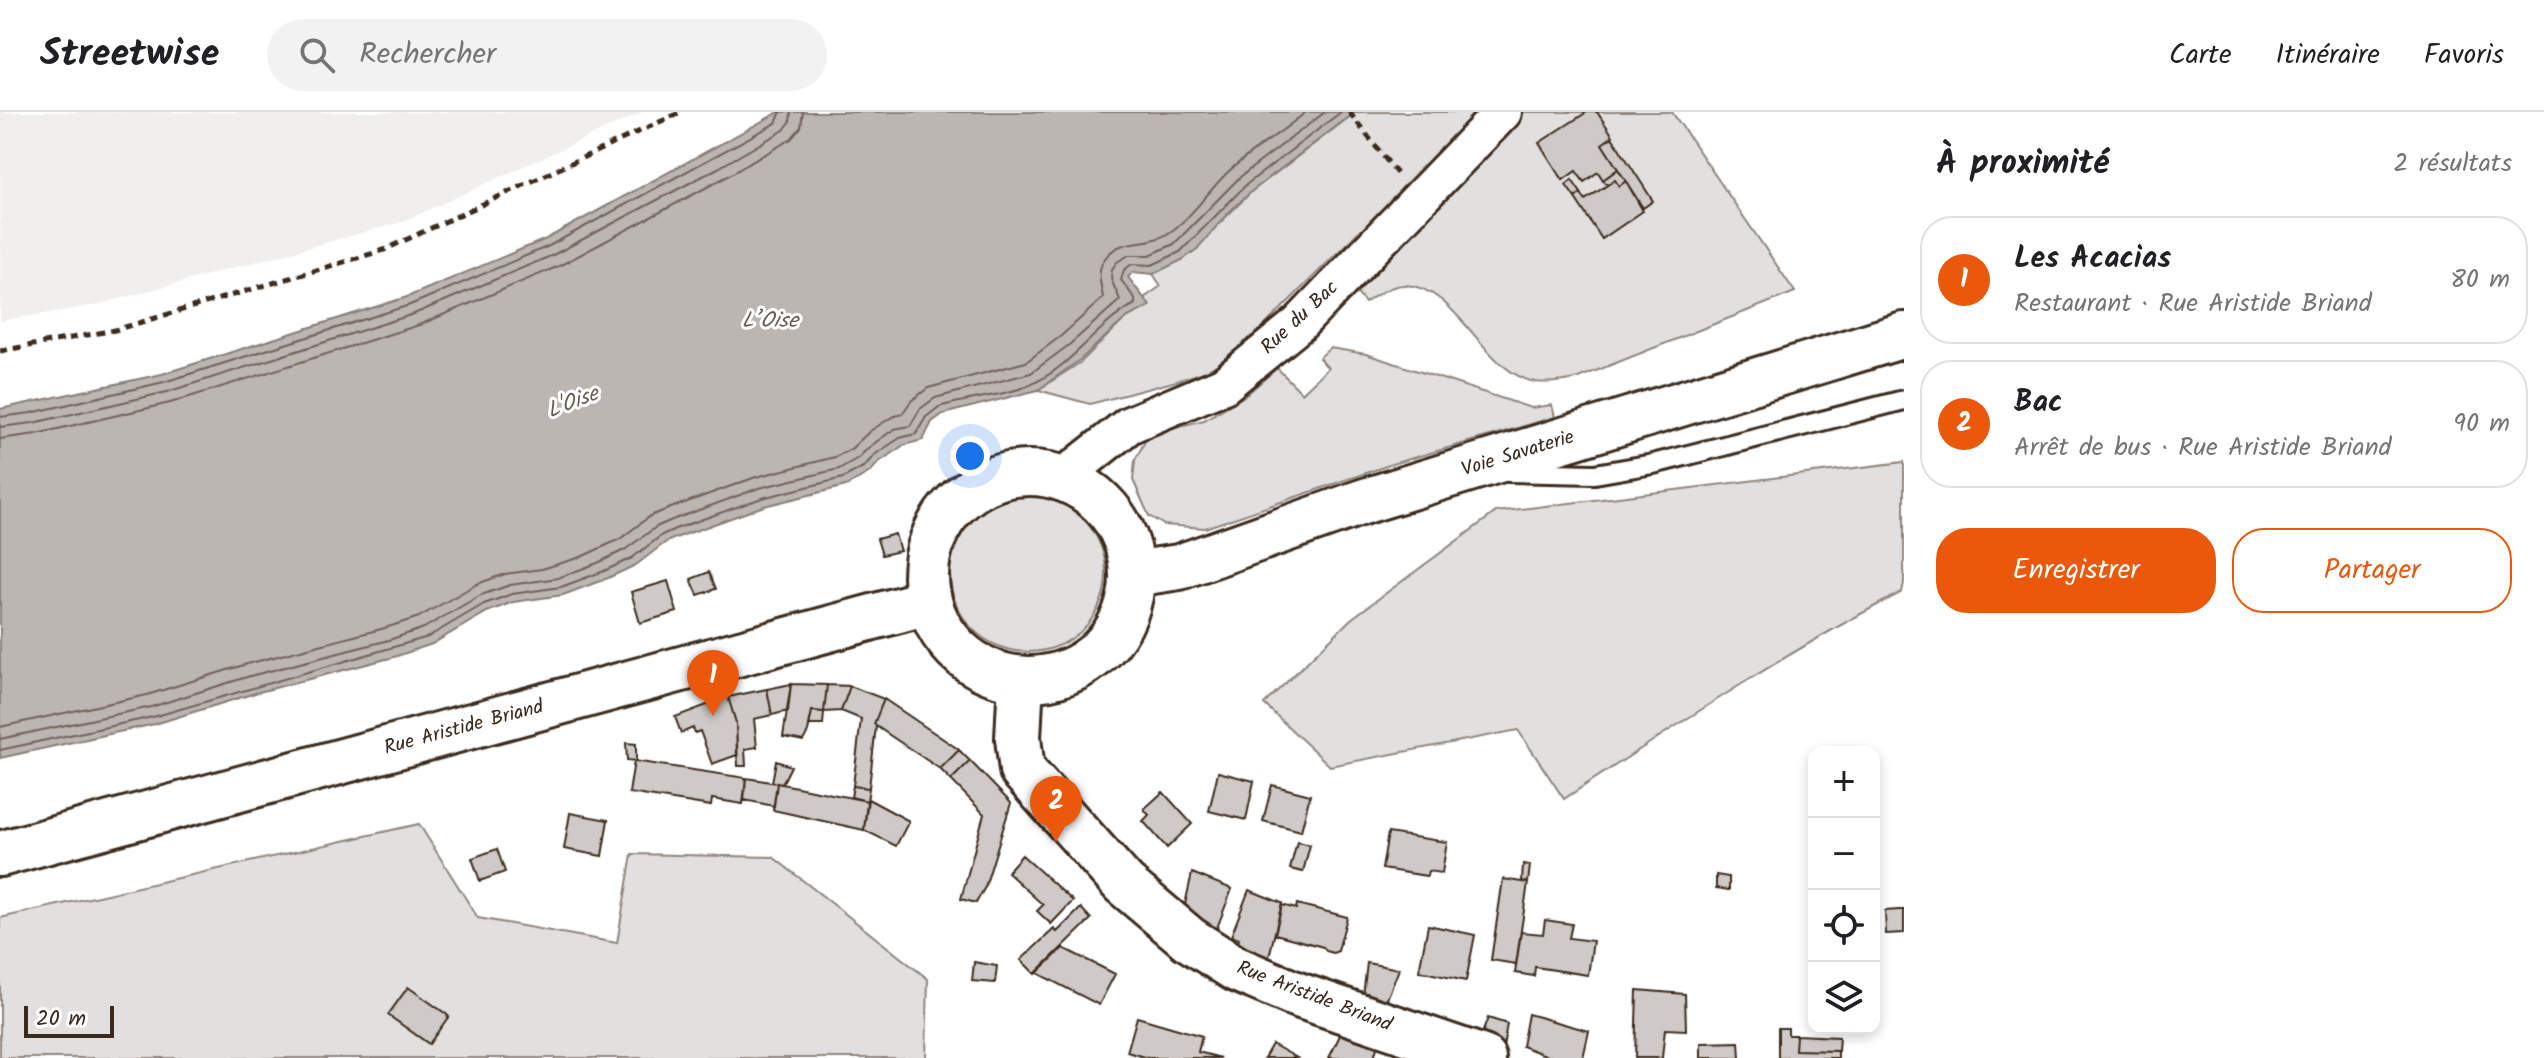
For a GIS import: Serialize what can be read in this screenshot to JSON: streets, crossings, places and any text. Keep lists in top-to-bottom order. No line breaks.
{"streets":{"main road":["Voie Savaterie","Rue Aristide Briand"],"street":["Rue du Bac"]},"crossings":[["Rue du Bac","Voie Savaterie"],["Rue du Bac","Rue Aristide Briand"],["Voie Savaterie","Rue Aristide Briand"]],"water":["L’Oise","L'Oise"],"scale_bar":"20 m","page":{"header":"Streetwise","search":"Rechercher","nav":["Carte","Itinéraire","Favoris"],"heading":["À proximité","2 résultats"],"list":[{"mark":"1","name":"Les Acacias","note":"Restaurant · Rue Aristide Briand","value":"80 m"},{"mark":"2","name":"Bac","note":"Arrêt de bus · Rue Aristide Briand","value":"90 m"}],"buttons":["Enregistrer","Partager"],"pins":["1","2"],"map_buttons":["+","−"],"scale":"20 m"}}
